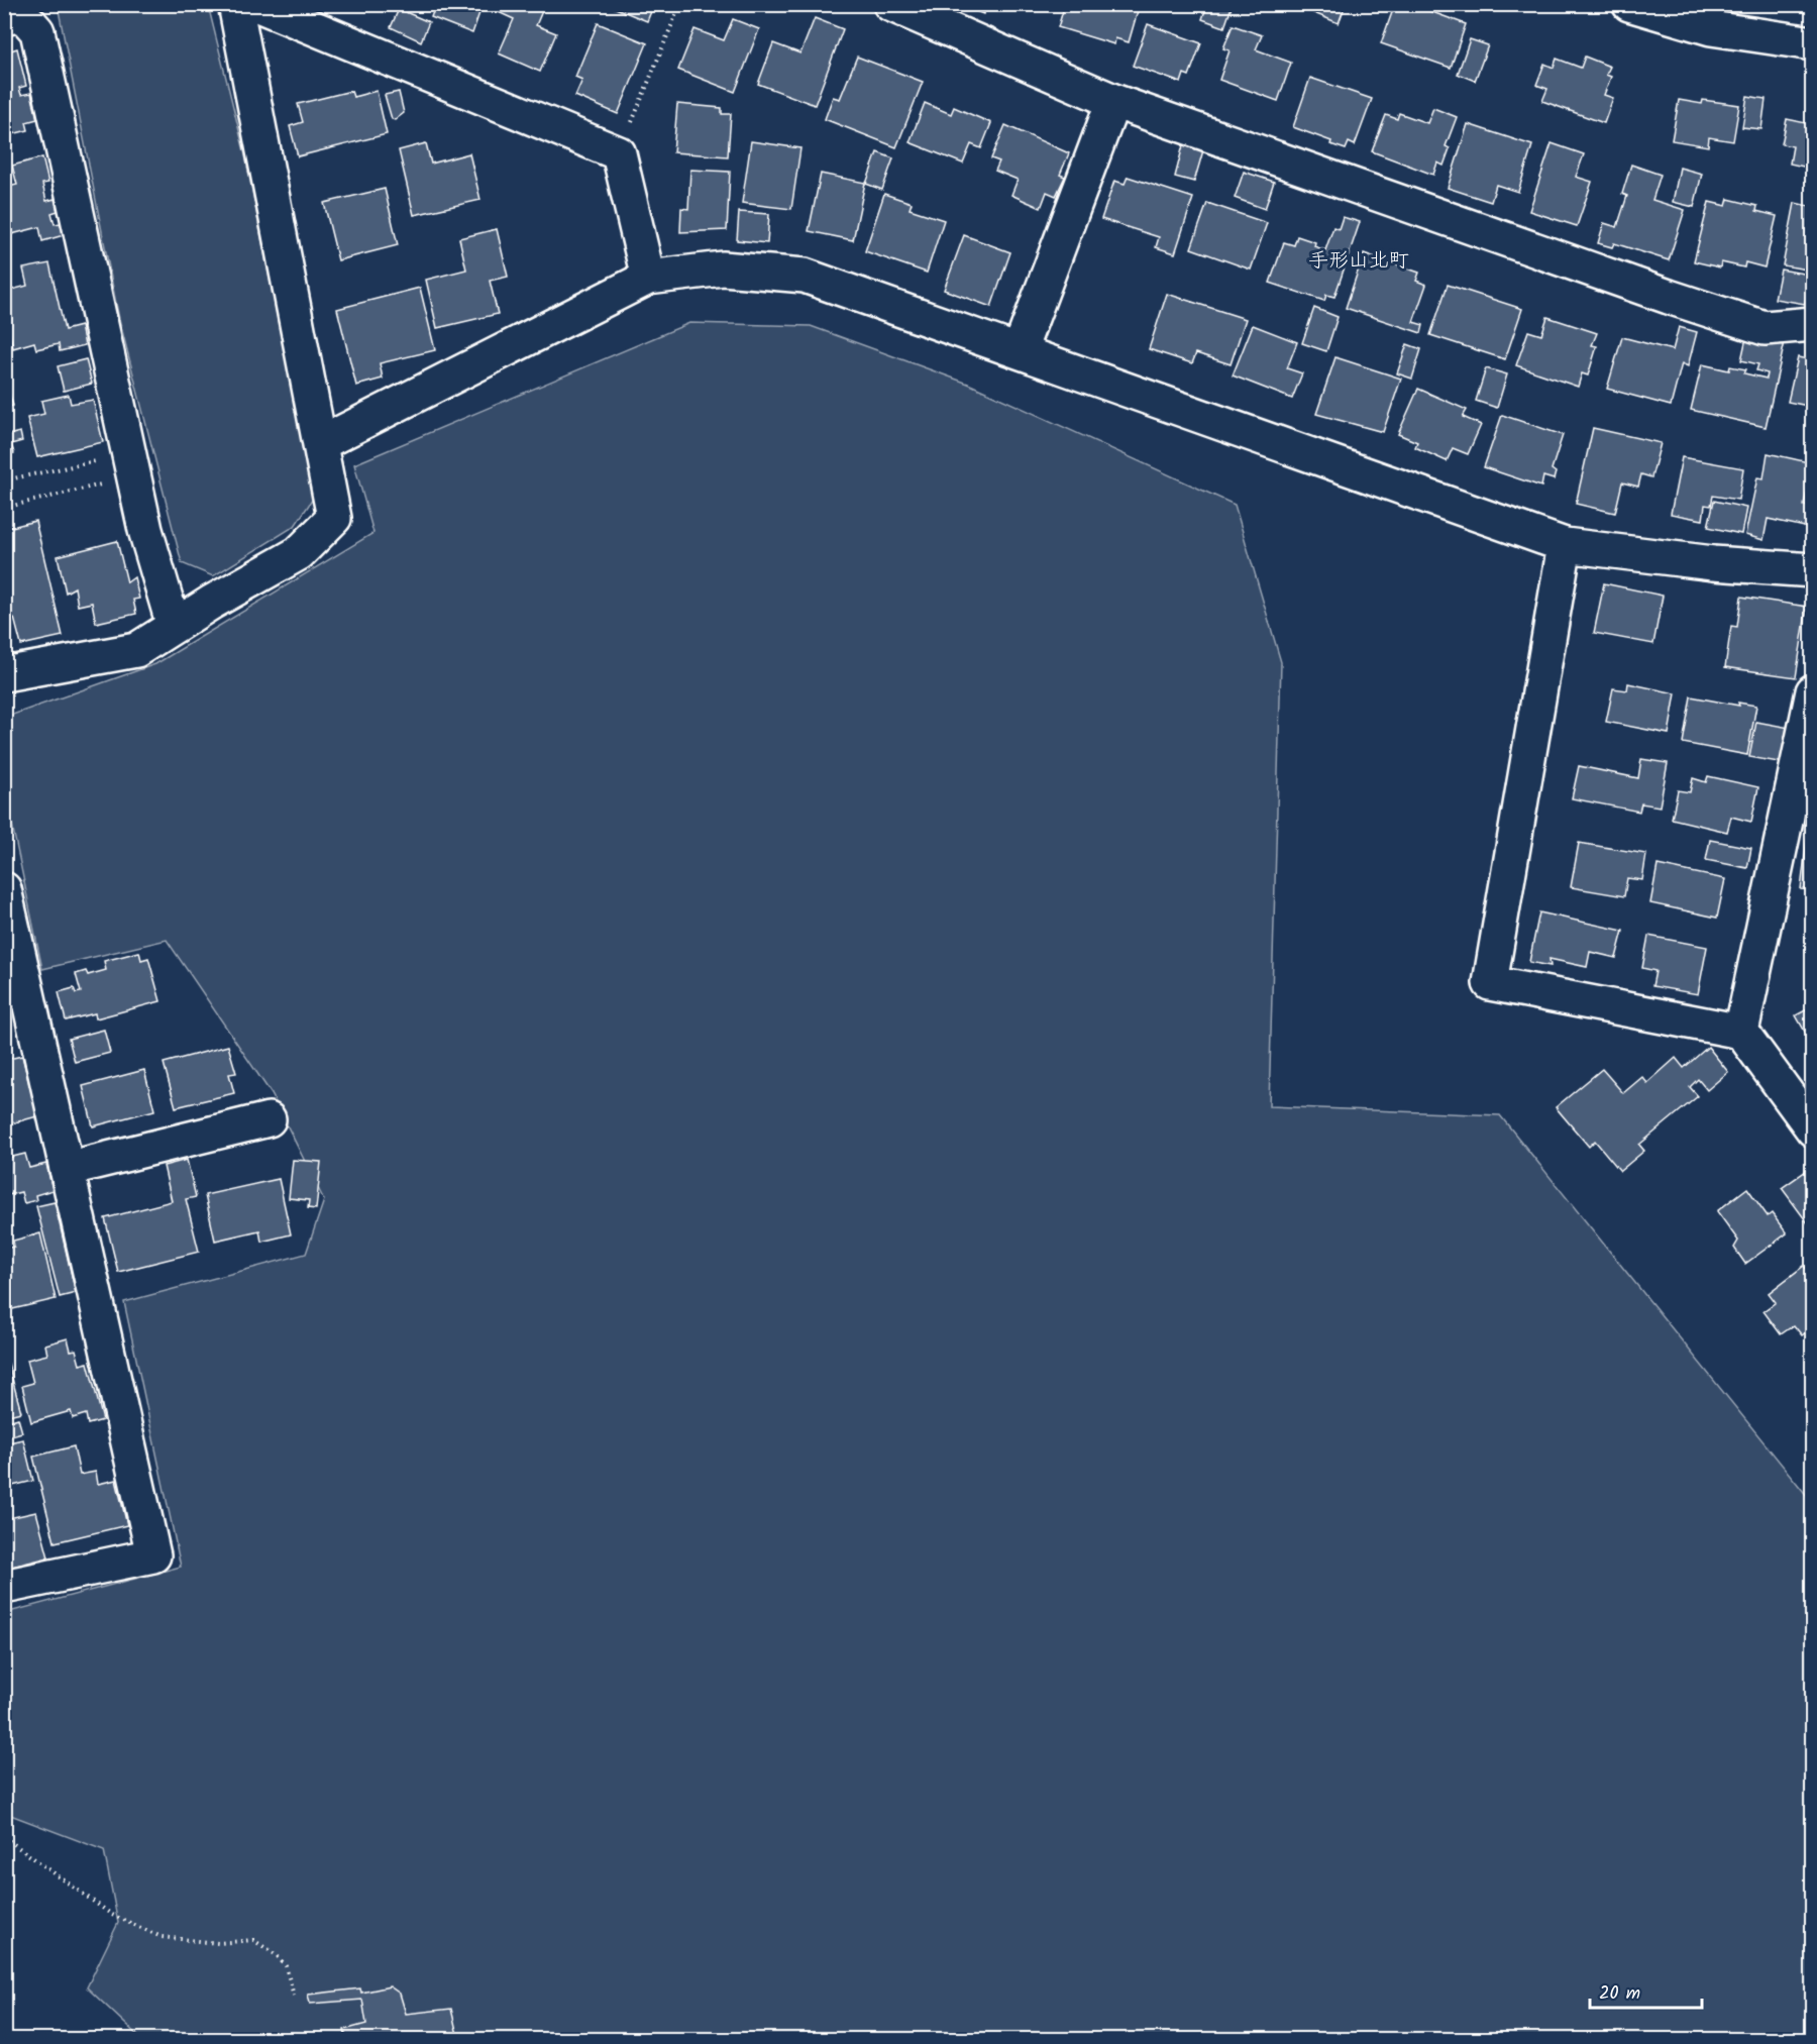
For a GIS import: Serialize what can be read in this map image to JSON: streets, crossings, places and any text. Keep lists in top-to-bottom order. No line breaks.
{"districts":["手形山北町"],"scale_bar":"20 m"}
